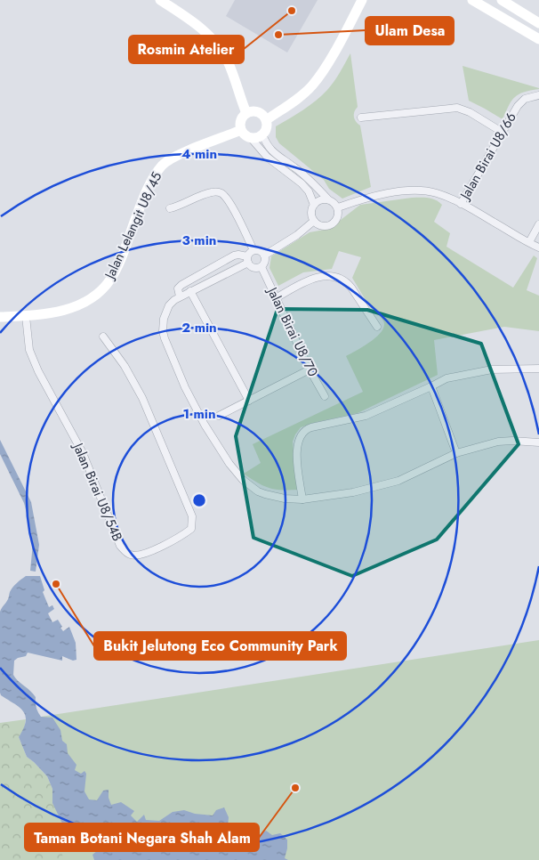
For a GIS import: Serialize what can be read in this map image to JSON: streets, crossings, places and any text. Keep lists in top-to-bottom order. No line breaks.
{"streets":{"street":["Jalan Birai U8/66","Jalan Lelangit U8/45","Jalan Birai U8/70","Jalan Birai U8/54B"]},"crossings":[["Jalan Lelangit U8/45","Jalan Birai U8/54B"]],"places":["Rosmin Atelier","Ulam Desa","Bukit Jelutong Eco Community Park","Taman Botani Negara Shah Alam"],"rings":["4 min","3 min","2 min","1 min"]}
